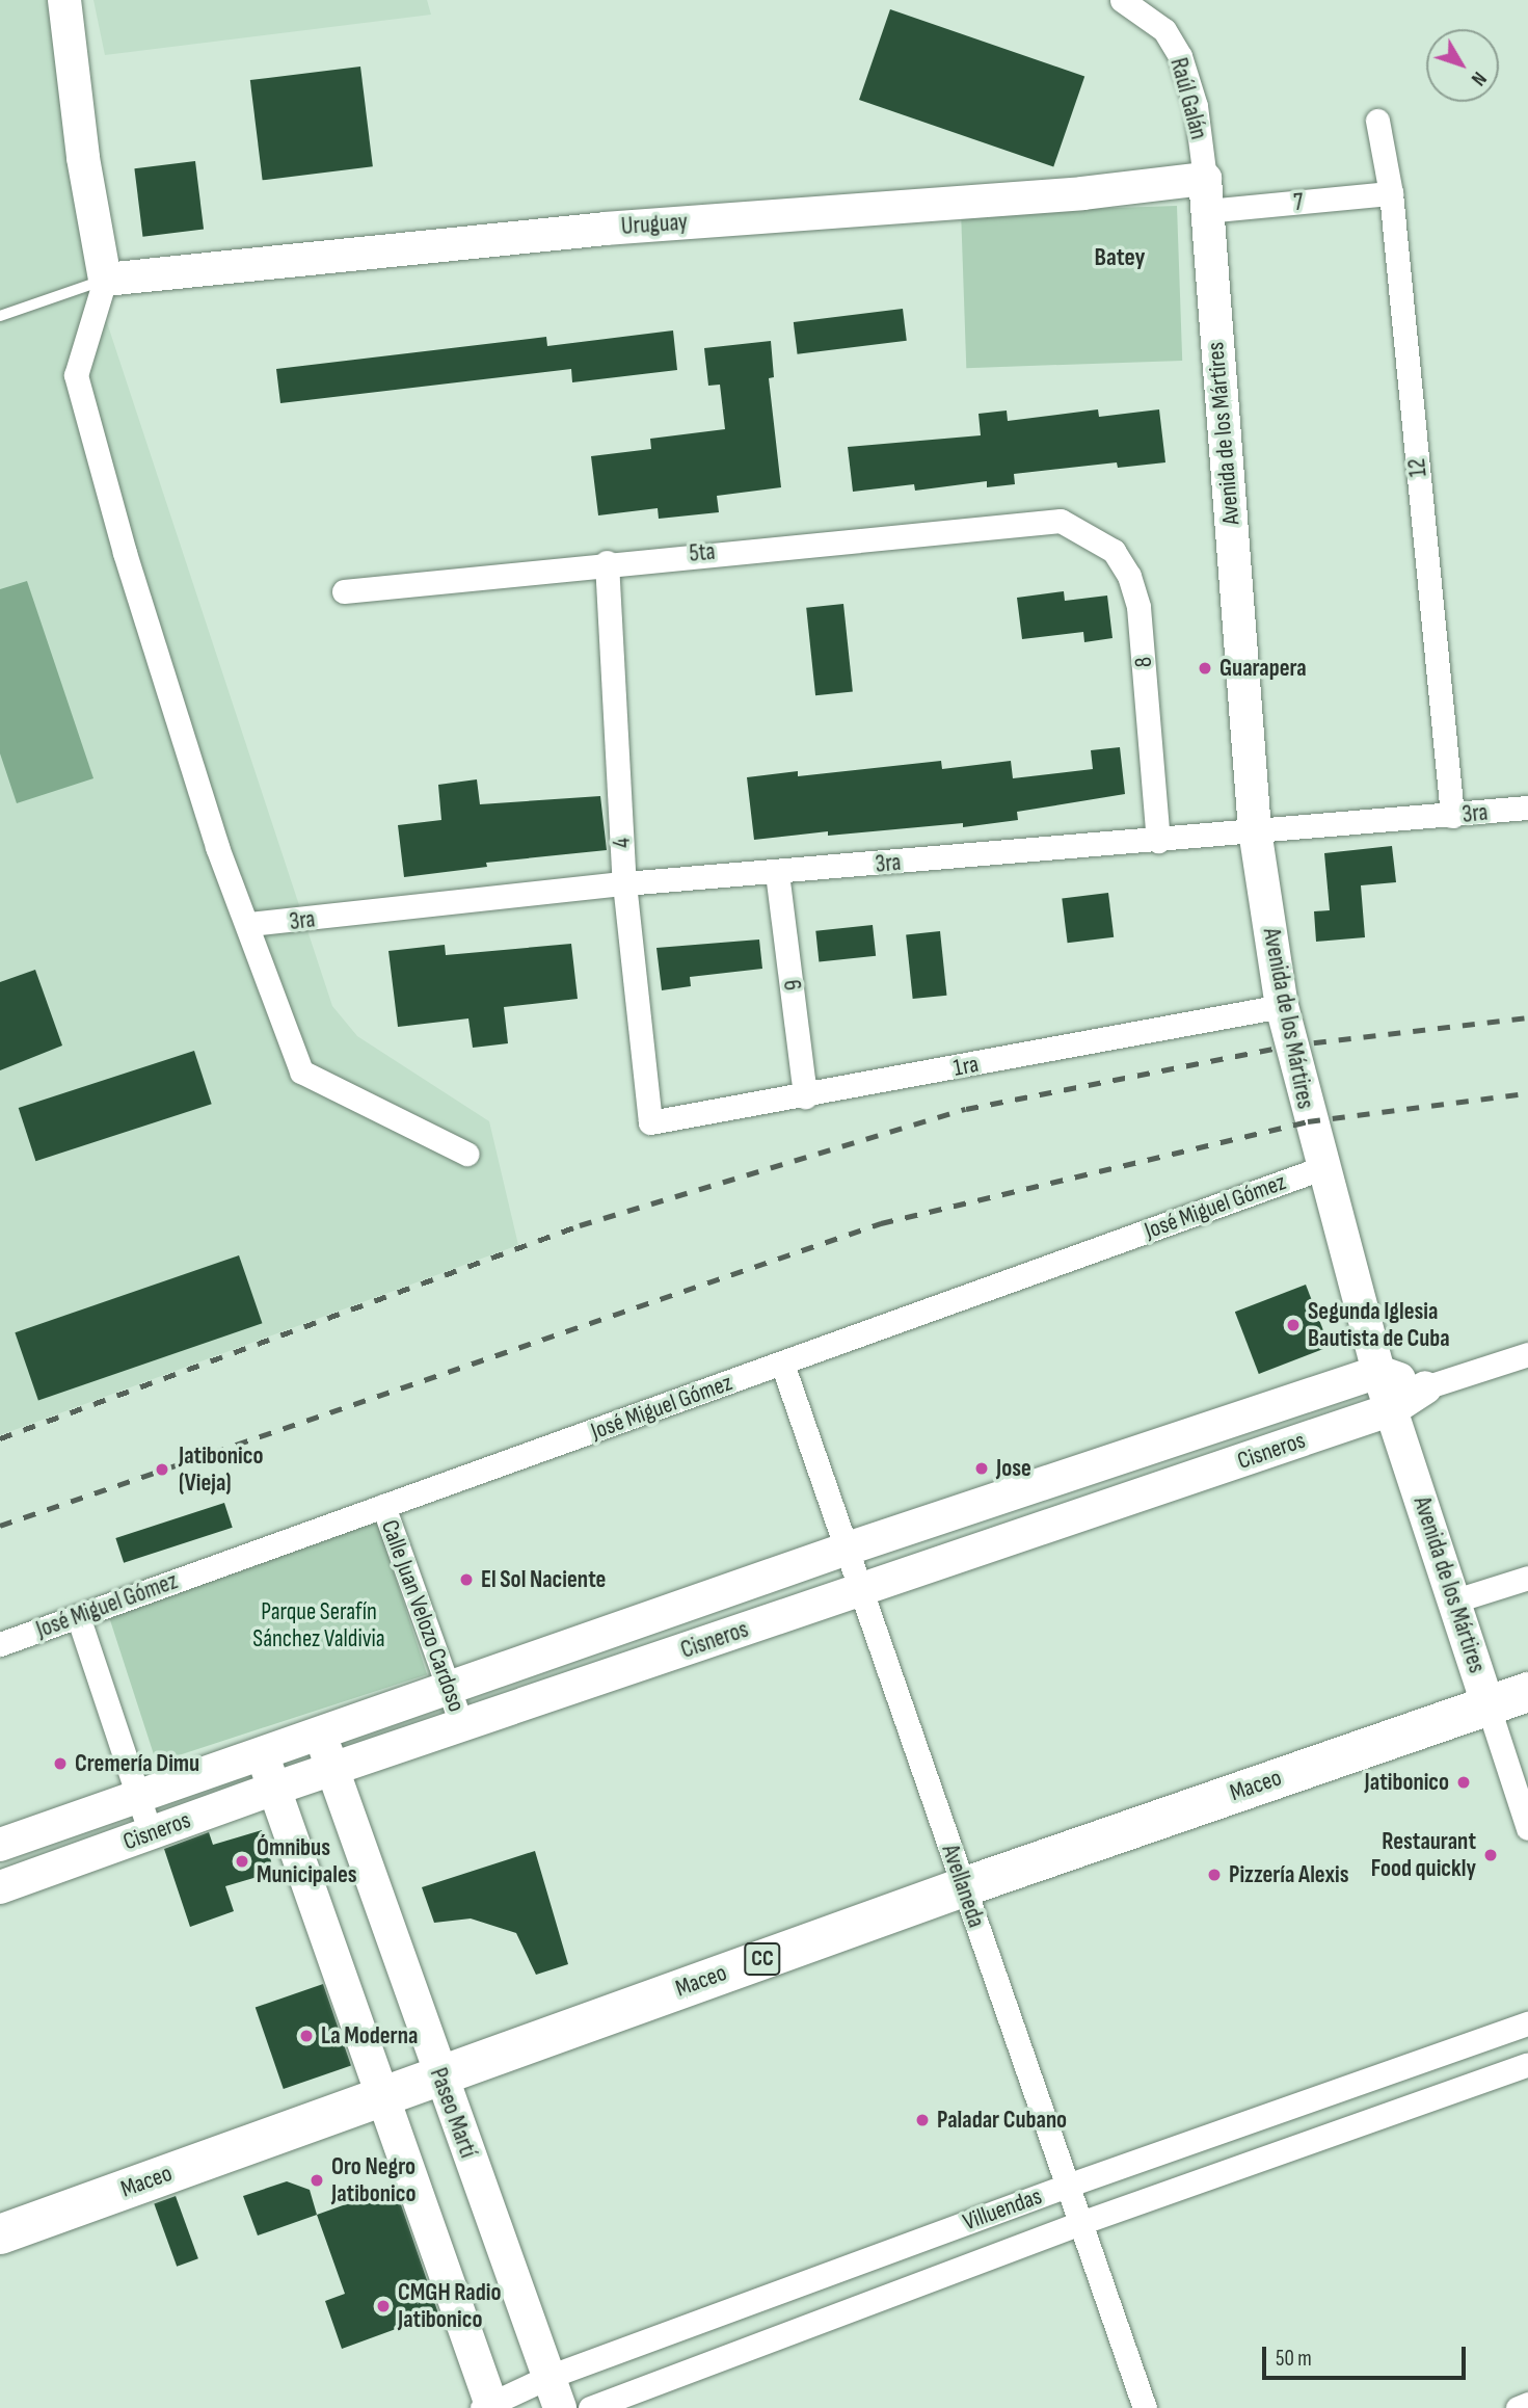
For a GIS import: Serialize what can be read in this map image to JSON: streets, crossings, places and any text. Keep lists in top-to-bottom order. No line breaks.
{"streets":{"highway":["Maceo","CC"],"street":["Raúl Galán","7","Uruguay","Avenida de los Mártires","12","5ta","8","3ra","4","6","1ra","José Miguel Gómez","Cisneros","Calle Juan Velozo Cardoso","Avellaneda","Paseo Martí","Villuendas"]},"crossings":[["Raúl Galán","7"],["Raúl Galán","Uruguay"],["Raúl Galán","Avenida de los Mártires"],["7","Uruguay"],["7","Avenida de los Mártires"],["7","12"],["Uruguay","Avenida de los Mártires"],["Avenida de los Mártires","3ra"],["Avenida de los Mártires","1ra"],["Avenida de los Mártires","José Miguel Gómez"],["Avenida de los Mártires","Cisneros"],["Avenida de los Mártires","Maceo"],["12","3ra"],["5ta","8"],["5ta","4"],["8","3ra"],["3ra","4"],["3ra","6"],["4","1ra"],["6","1ra"],["José Miguel Gómez","Calle Juan Velozo Cardoso"],["José Miguel Gómez","Avellaneda"],["Cisneros","Calle Juan Velozo Cardoso"],["Cisneros","Avellaneda"],["Cisneros","Paseo Martí"],["Maceo","Avellaneda"],["Maceo","Paseo Martí"],["Avellaneda","Villuendas"],["Paseo Martí","Villuendas"]],"districts":["Batey"],"parks":["Parque Serafín Sánchez Valdivia"],"places":["Guarapera","Segunda Iglesia Bautista de Cuba","Jose","Jatibonico (Vieja)","El Sol Naciente","Cremería Dimu","Jatibonico","Restaurant Food quickly","Ómnibus Municipales","Pizzería Alexis","La Moderna","Paladar Cubano","Oro Negro Jatibonico","CMGH Radio Jatibonico"],"scale_bar":"50 m","north":"bottom right"}
